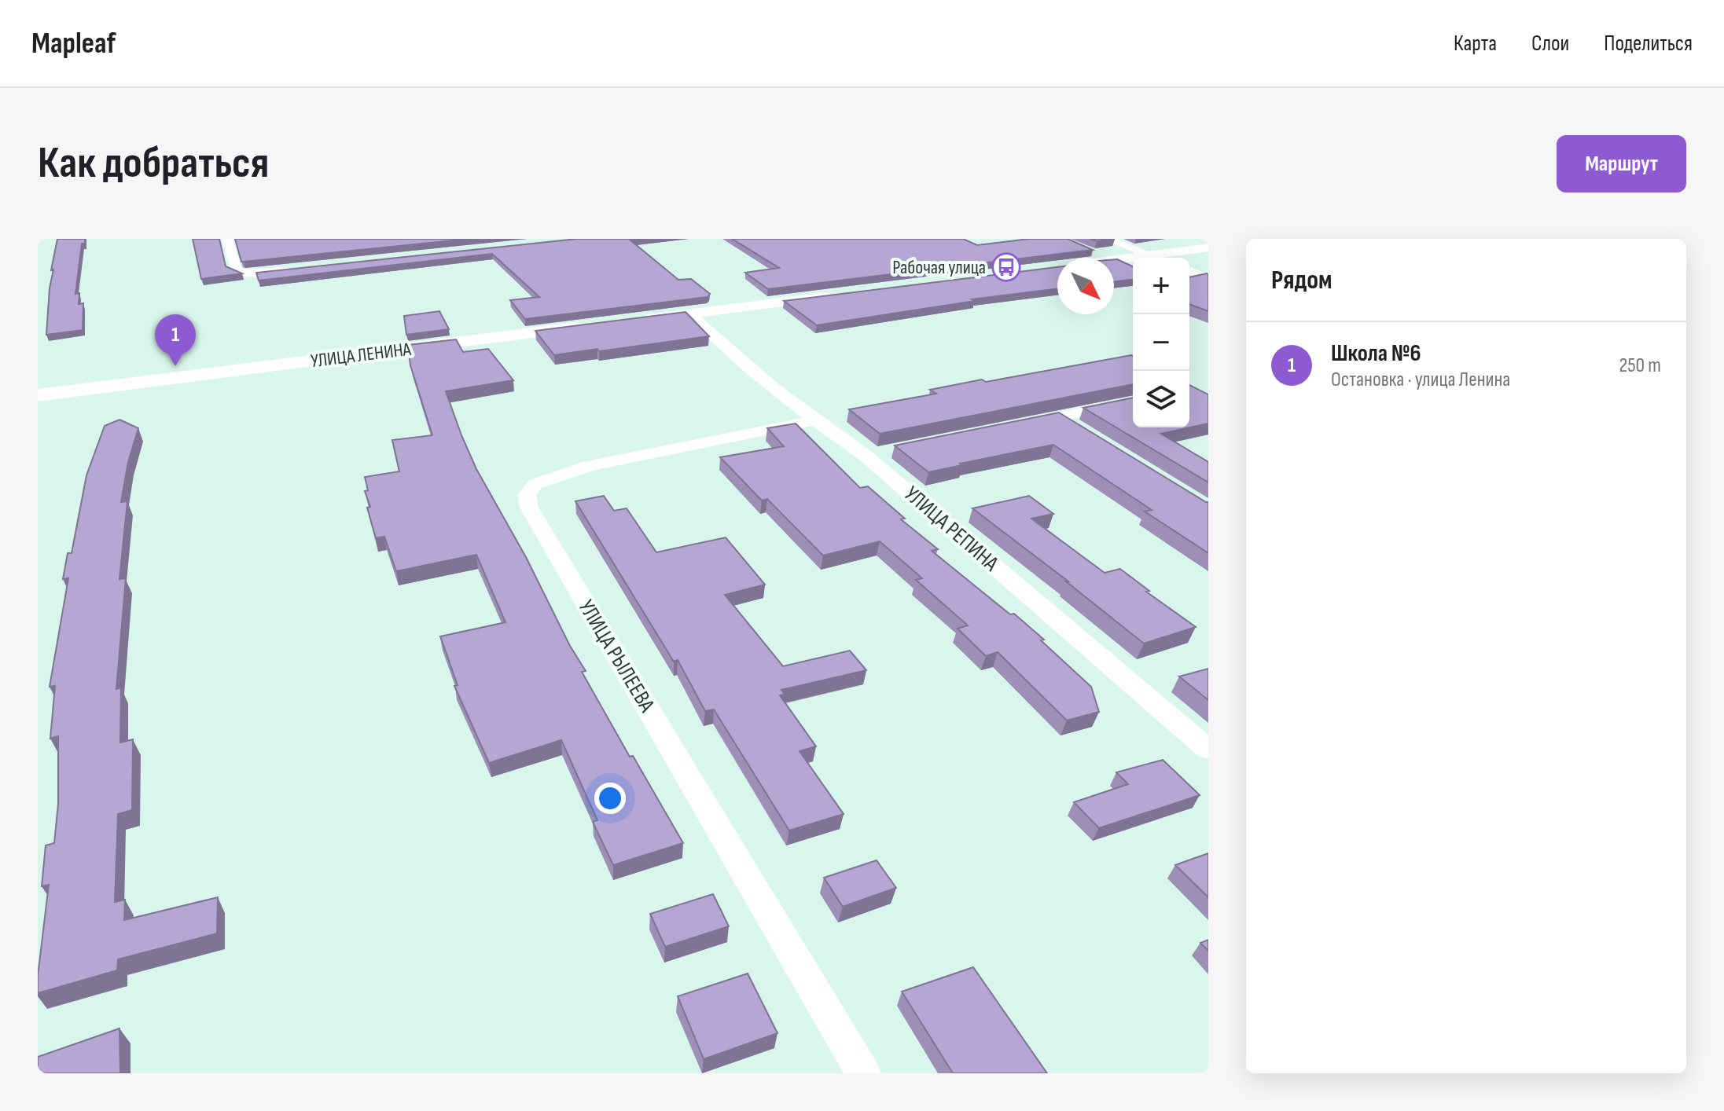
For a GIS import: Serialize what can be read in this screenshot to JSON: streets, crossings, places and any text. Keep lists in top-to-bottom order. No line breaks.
{"streets":{"street":["УЛИЦА ЛЕНИНА","УЛИЦА РЕПИНА","УЛИЦА РЫЛЕЕВА"]},"crossings":[["УЛИЦА РЕПИНА","УЛИЦА РЫЛЕЕВА"]],"places":{"bus stop":["Рабочая улица"]},"north":"bottom right","page":{"header":"Mapleaf","nav":["Карта","Слои","Поделиться"],"buttons":"Маршрут","title":"Как добраться","heading":"Рядом","map_buttons":["+","−"],"pins":"1","list":[{"mark":"1","name":"Школа №6","note":"Остановка · улица Ленина","value":"250 m"}]}}
